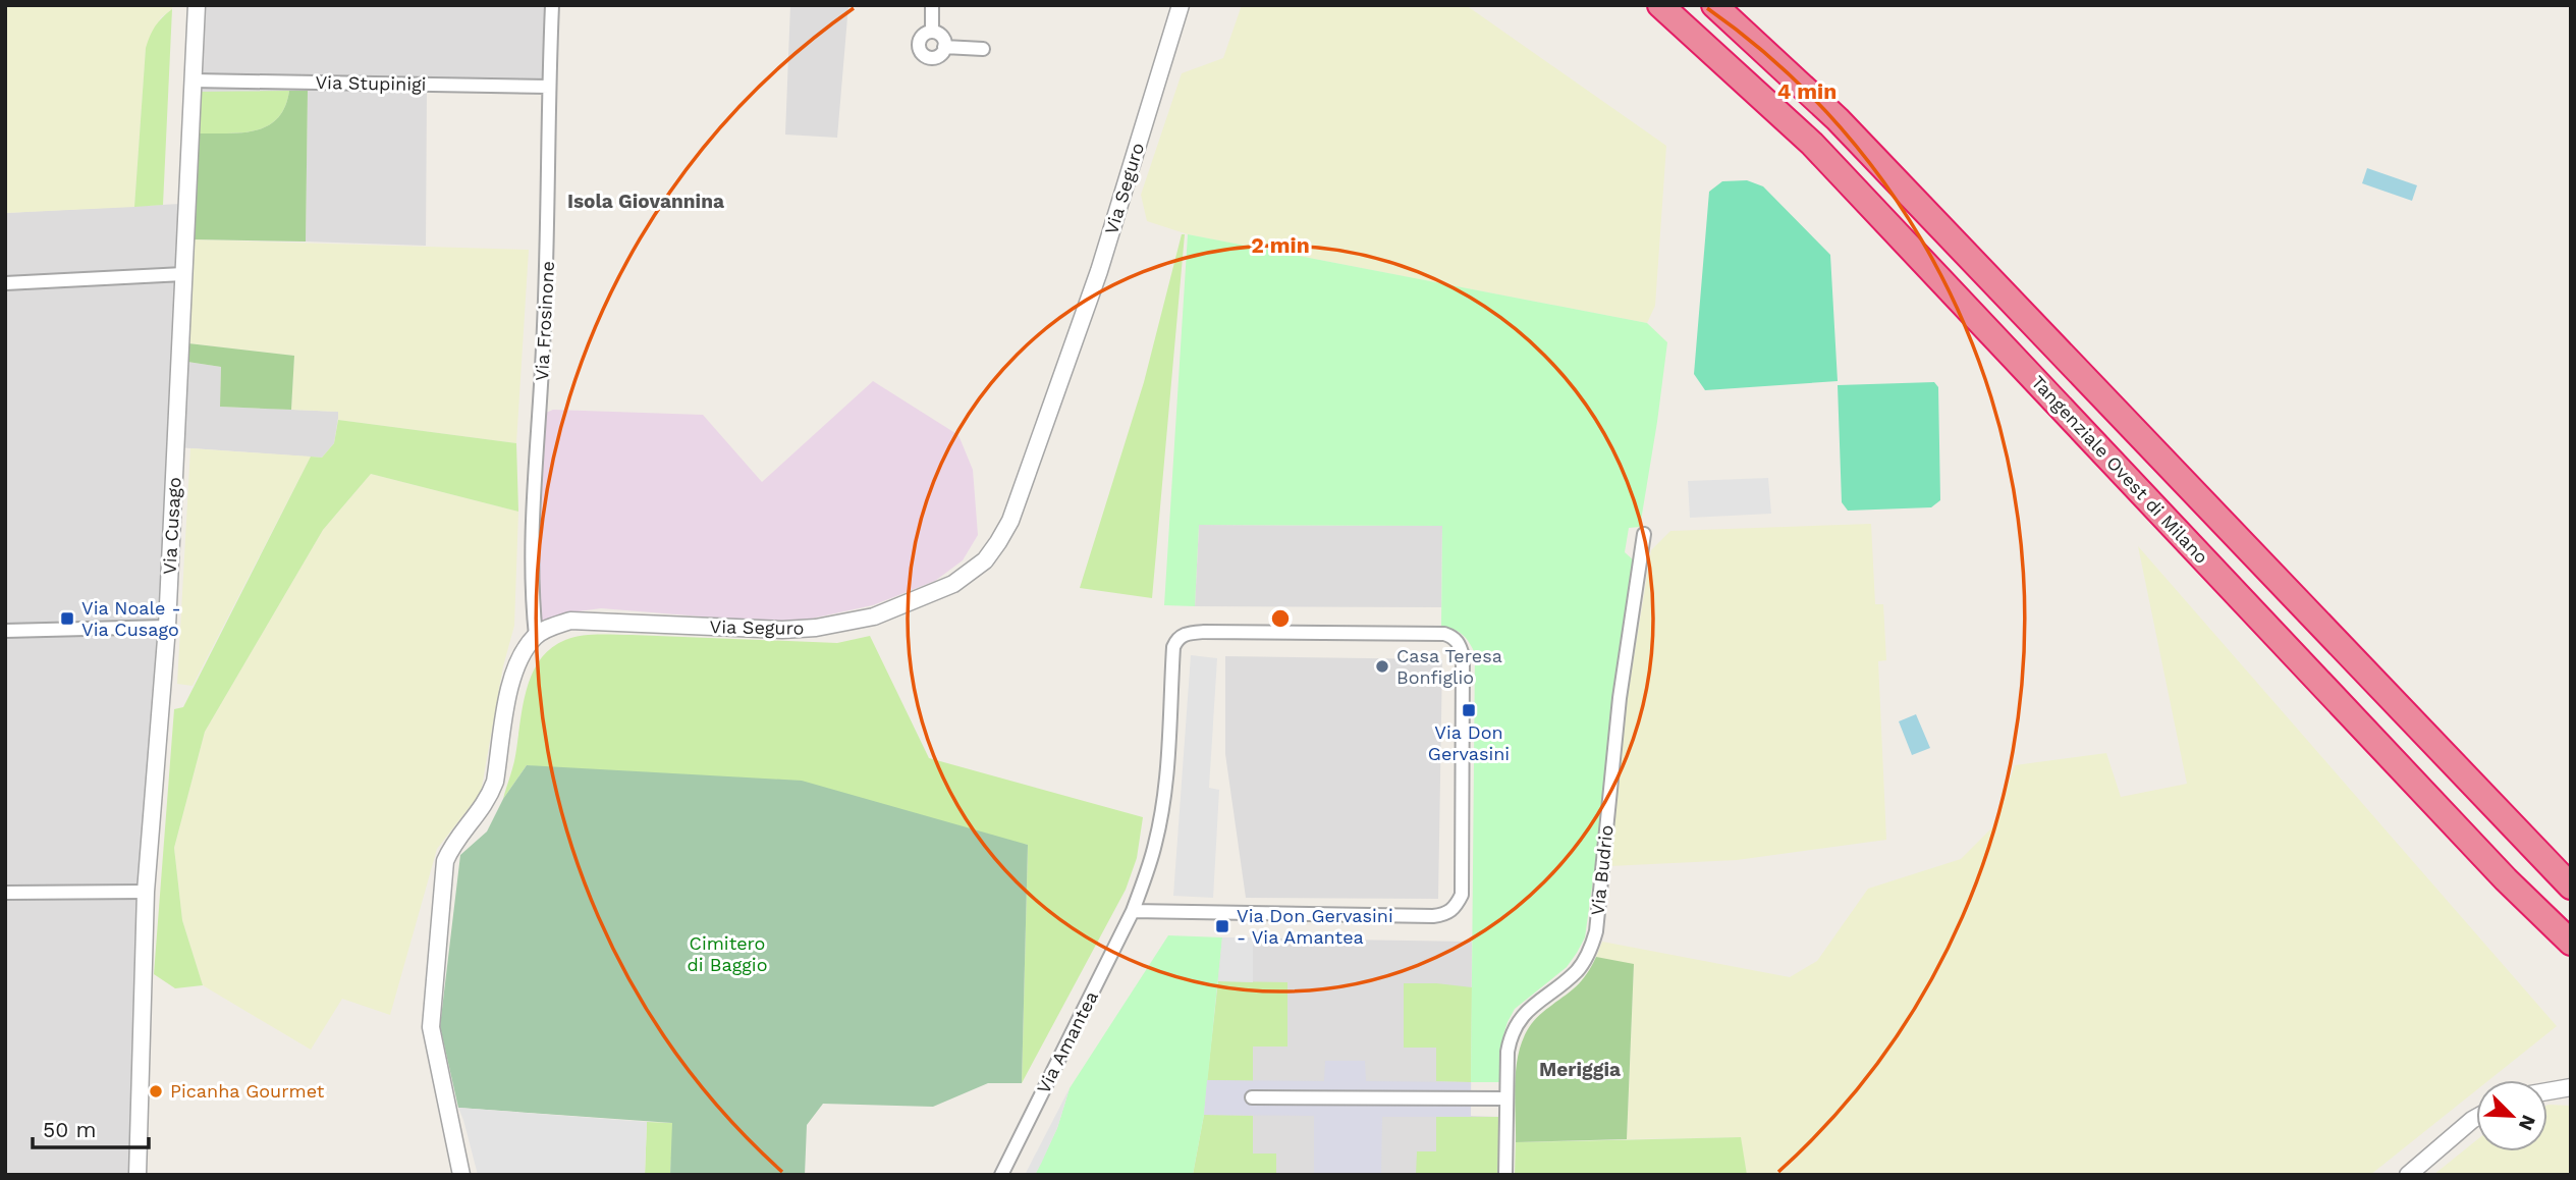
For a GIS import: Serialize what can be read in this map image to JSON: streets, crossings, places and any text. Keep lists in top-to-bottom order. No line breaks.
{"streets":{"highway":["Tangenziale Ovest di Milano"],"street":["Via Stupinigi","Via Seguro","Via Frosinone","Via Cusago","Via Budrio","Via Amantea"]},"crossings":[["Via Stupinigi","Via Frosinone"],["Via Stupinigi","Via Cusago"],["Via Seguro","Via Frosinone"]],"districts":["Isola Giovannina","Meriggia"],"parks":["Cimitero di Baggio"],"places":{"transit":["Via Noale - Via Cusago","Via Don Gervasini","Via Don Gervasini - Via Amantea"],"other":["Casa Teresa Bonfiglio","Picanha Gourmet"]},"scale_bar":"50 m","north":"bottom right","rings":["4 min","2 min"]}
